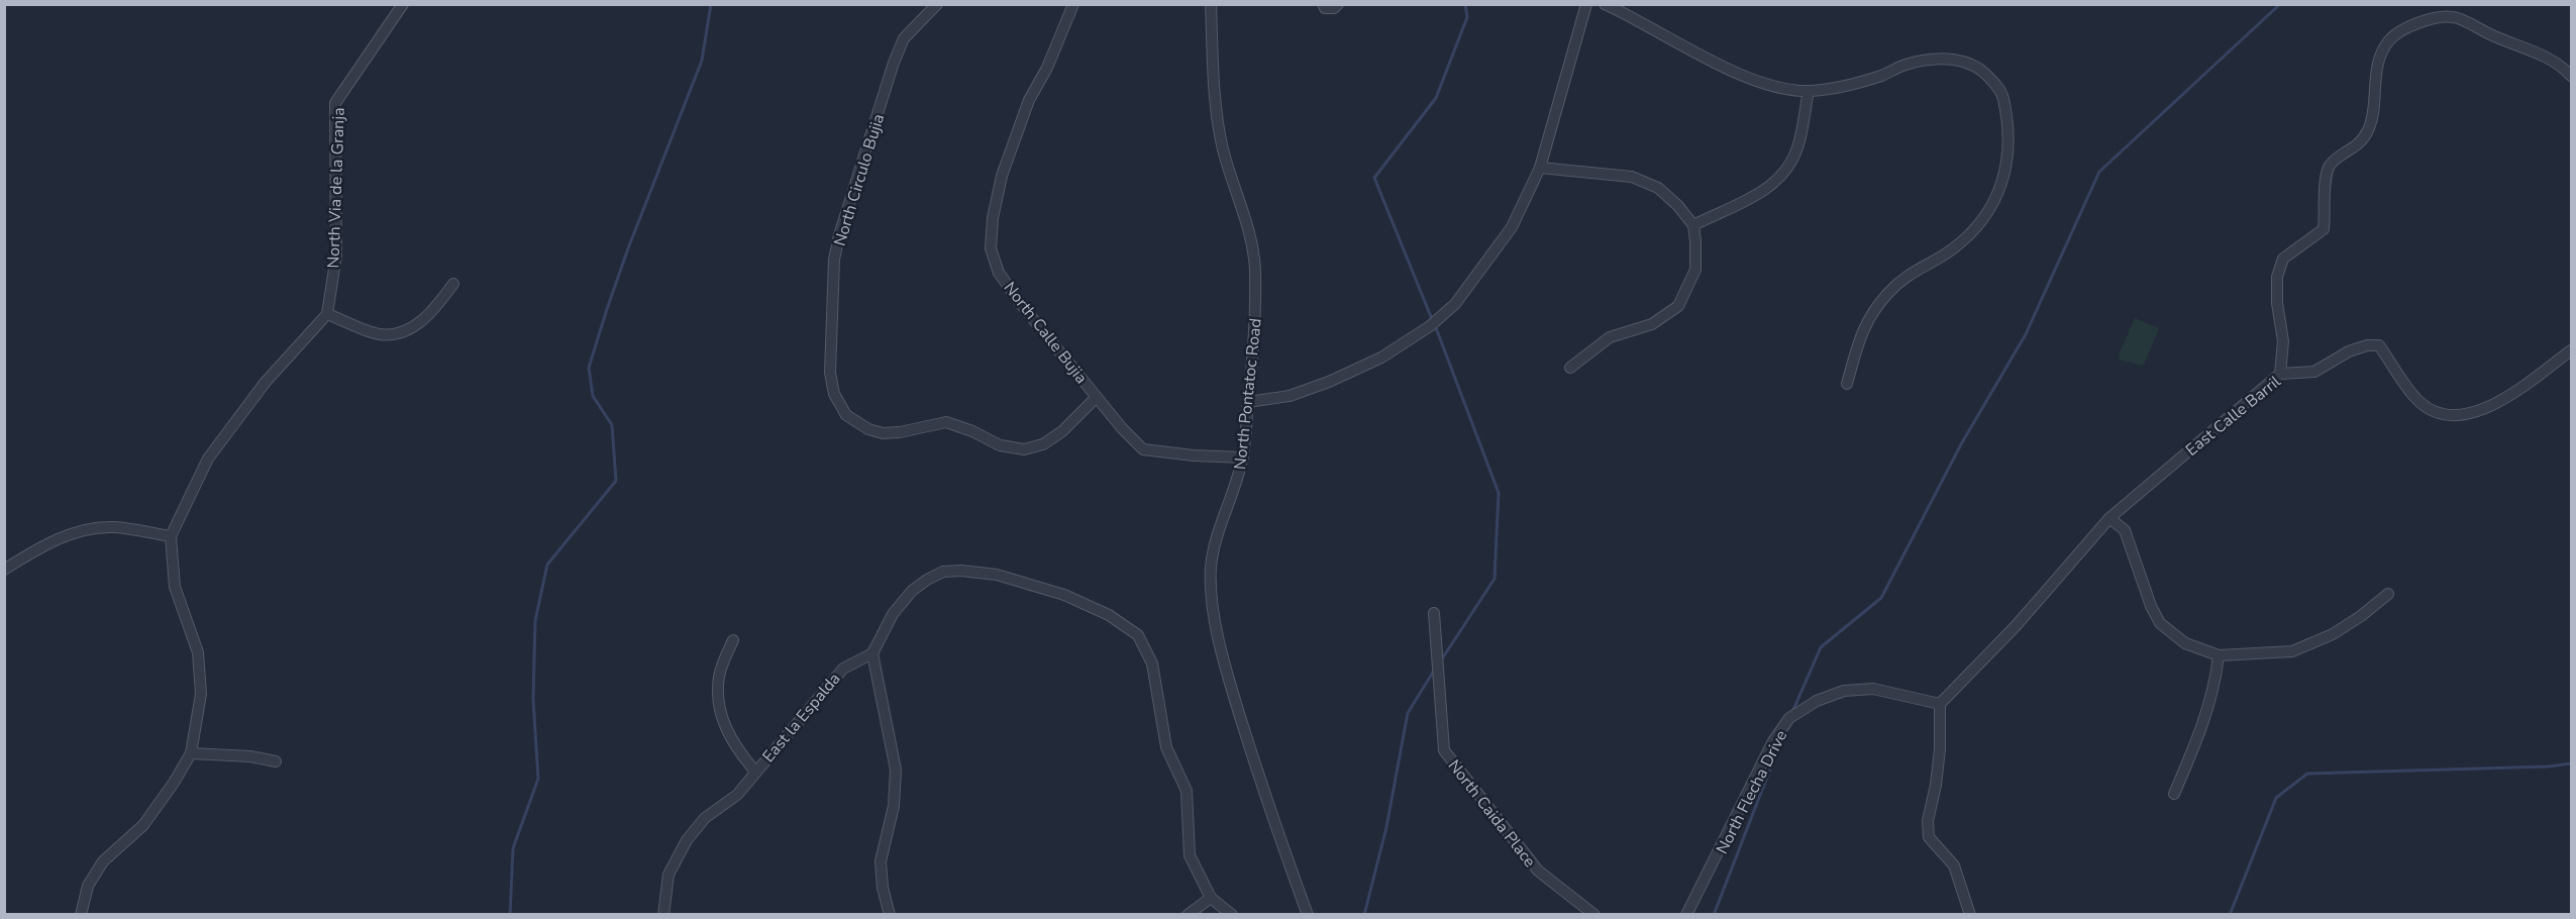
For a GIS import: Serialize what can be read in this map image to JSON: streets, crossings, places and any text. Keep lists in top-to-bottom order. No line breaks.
{"streets":{"street":["North Circulo Bujia","North Via de la Granja","North Calle Bujia","North Pontatoc Road","East Calle Barril","East la Espalda","North Flecha Drive","North Caida Place"]},"crossings":[["North Circulo Bujia","North Calle Bujia"],["North Calle Bujia","North Pontatoc Road"],["East Calle Barril","North Flecha Drive"]]}
